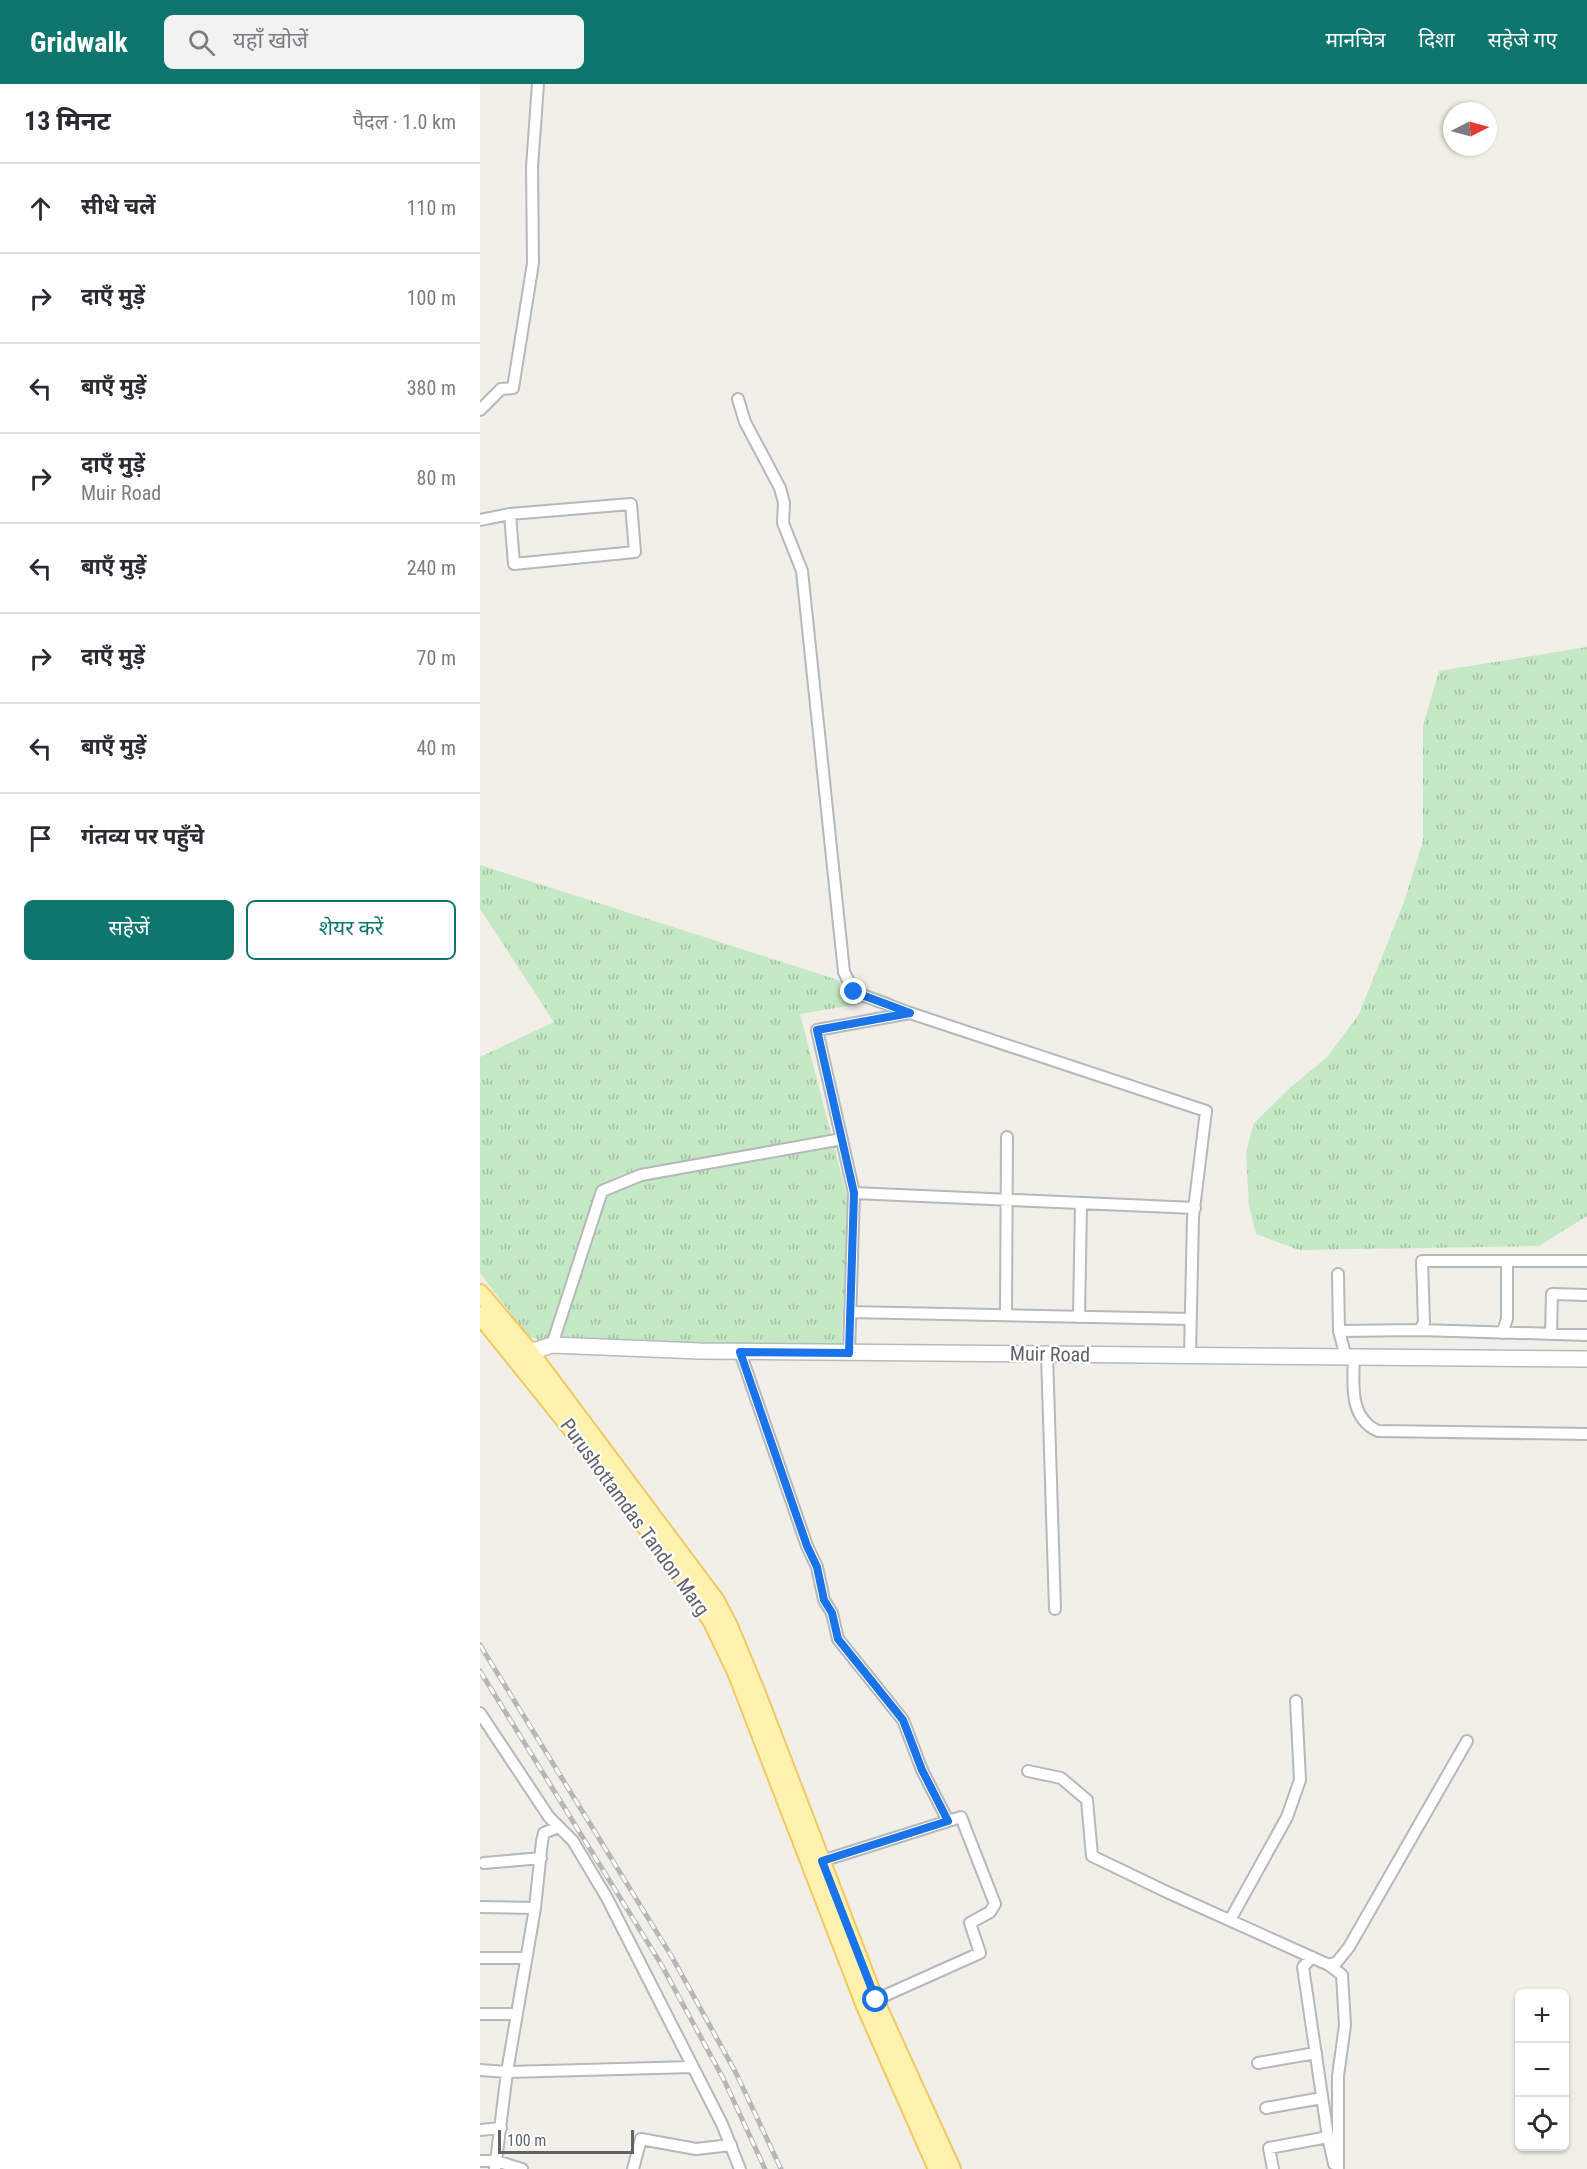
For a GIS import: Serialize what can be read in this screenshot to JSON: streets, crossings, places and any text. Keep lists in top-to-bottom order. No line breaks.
{"streets":{"main road":["Muir Road","Purushottamdas Tandon Marg"]},"crossings":[["Muir Road","Purushottamdas Tandon Marg"]],"scale_bar":"100 m","north":"right","page":{"header":"Gridwalk","search":"यहाँ खोजें","nav":["मानचित्र","दिशा","सहेजे गए"],"heading":["13 मिनट","पैदल · 1.0 km"],"list":[["सीधे चलें","110 m"],["दाएँ मुड़ें","100 m"],["बाएँ मुड़ें","380 m"],["दाएँ मुड़ें","Muir Road","80 m"],["बाएँ मुड़ें","240 m"],["दाएँ मुड़ें","70 m"],["बाएँ मुड़ें","40 m"],"गंतव्य पर पहुँचे"],"buttons":["सहेजें","शेयर करें"],"map_buttons":["+","−"],"scale":"100 m"}}
